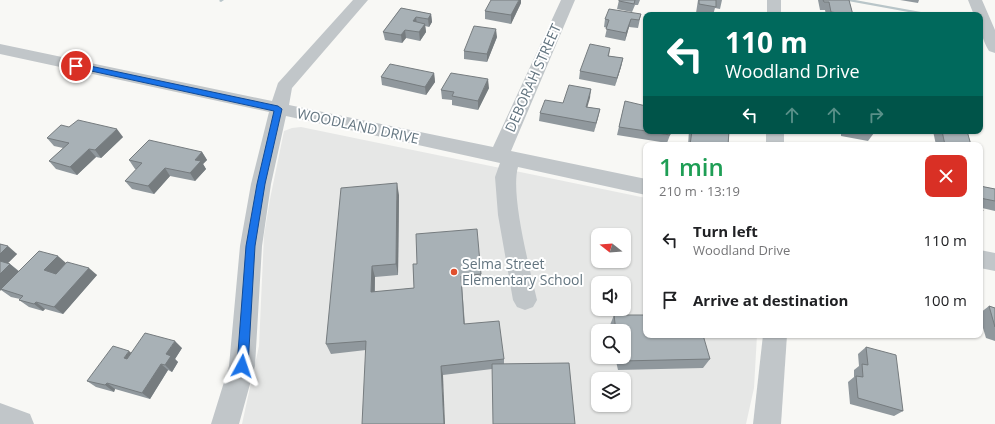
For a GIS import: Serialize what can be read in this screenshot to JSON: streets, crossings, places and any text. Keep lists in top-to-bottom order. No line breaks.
{"streets":{"street":["DEBORAH STREET","WOODLAND DRIVE"]},"crossings":[["DEBORAH STREET","WOODLAND DRIVE"]],"places":["Selma Street Elementary School"],"north":"left","page":{"turn":["110 m","Woodland Drive"],"heading":["1 min","210 m · 13:19"],"list":[{"name":"Turn left","note":"Woodland Drive","value":"110 m"},{"name":"Arrive at destination","value":"100 m"}]}}
